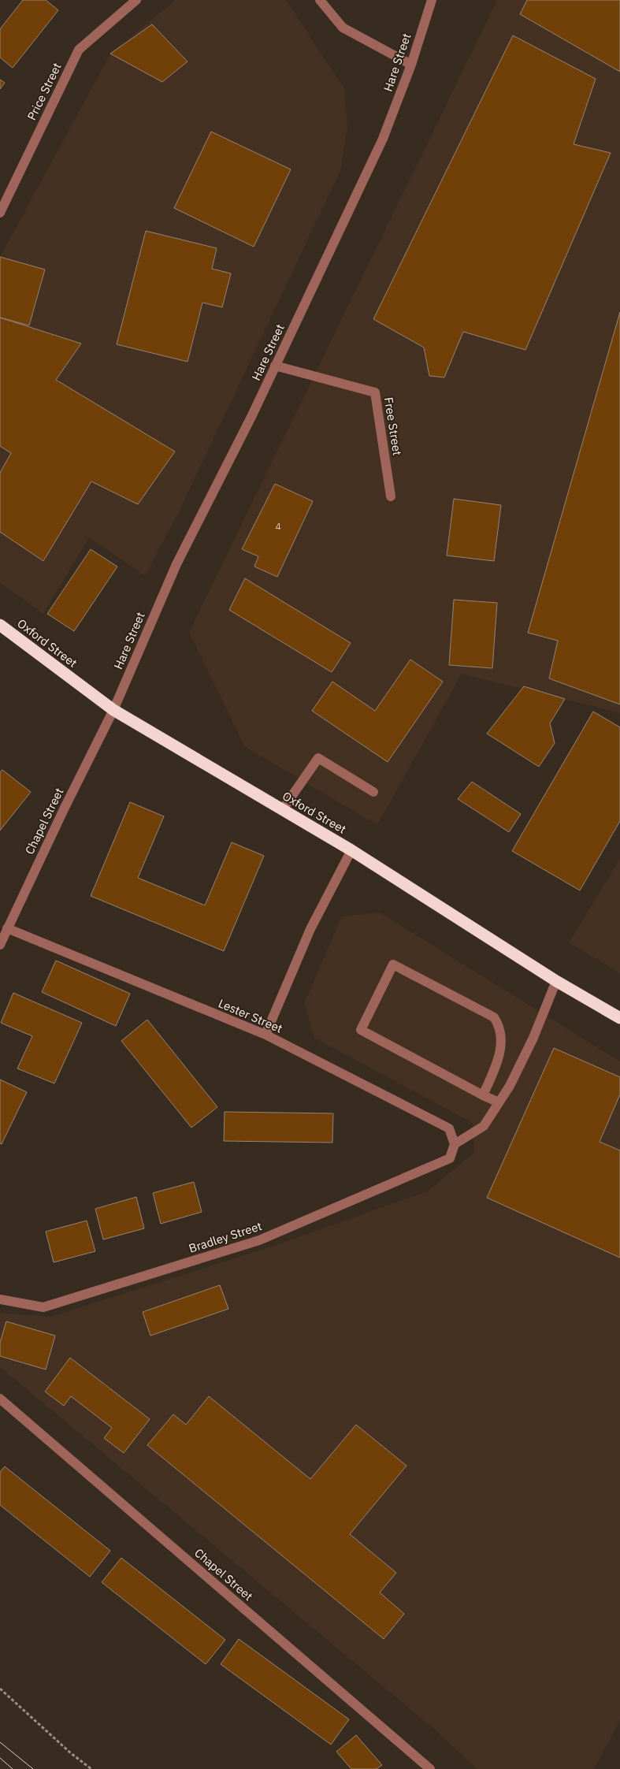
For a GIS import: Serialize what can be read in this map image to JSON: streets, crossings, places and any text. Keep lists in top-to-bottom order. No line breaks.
{"streets":{"highway":["Oxford Street"],"street":["Hare Street","Price Street","Free Street","Chapel Street","Lester Street","Bradley Street"]},"crossings":[["Hare Street","Free Street"],["Hare Street","Oxford Street"],["Hare Street","Chapel Street"],["Oxford Street","Chapel Street"],["Chapel Street","Lester Street"],["Lester Street","Bradley Street"]],"house_numbers":["4"]}
